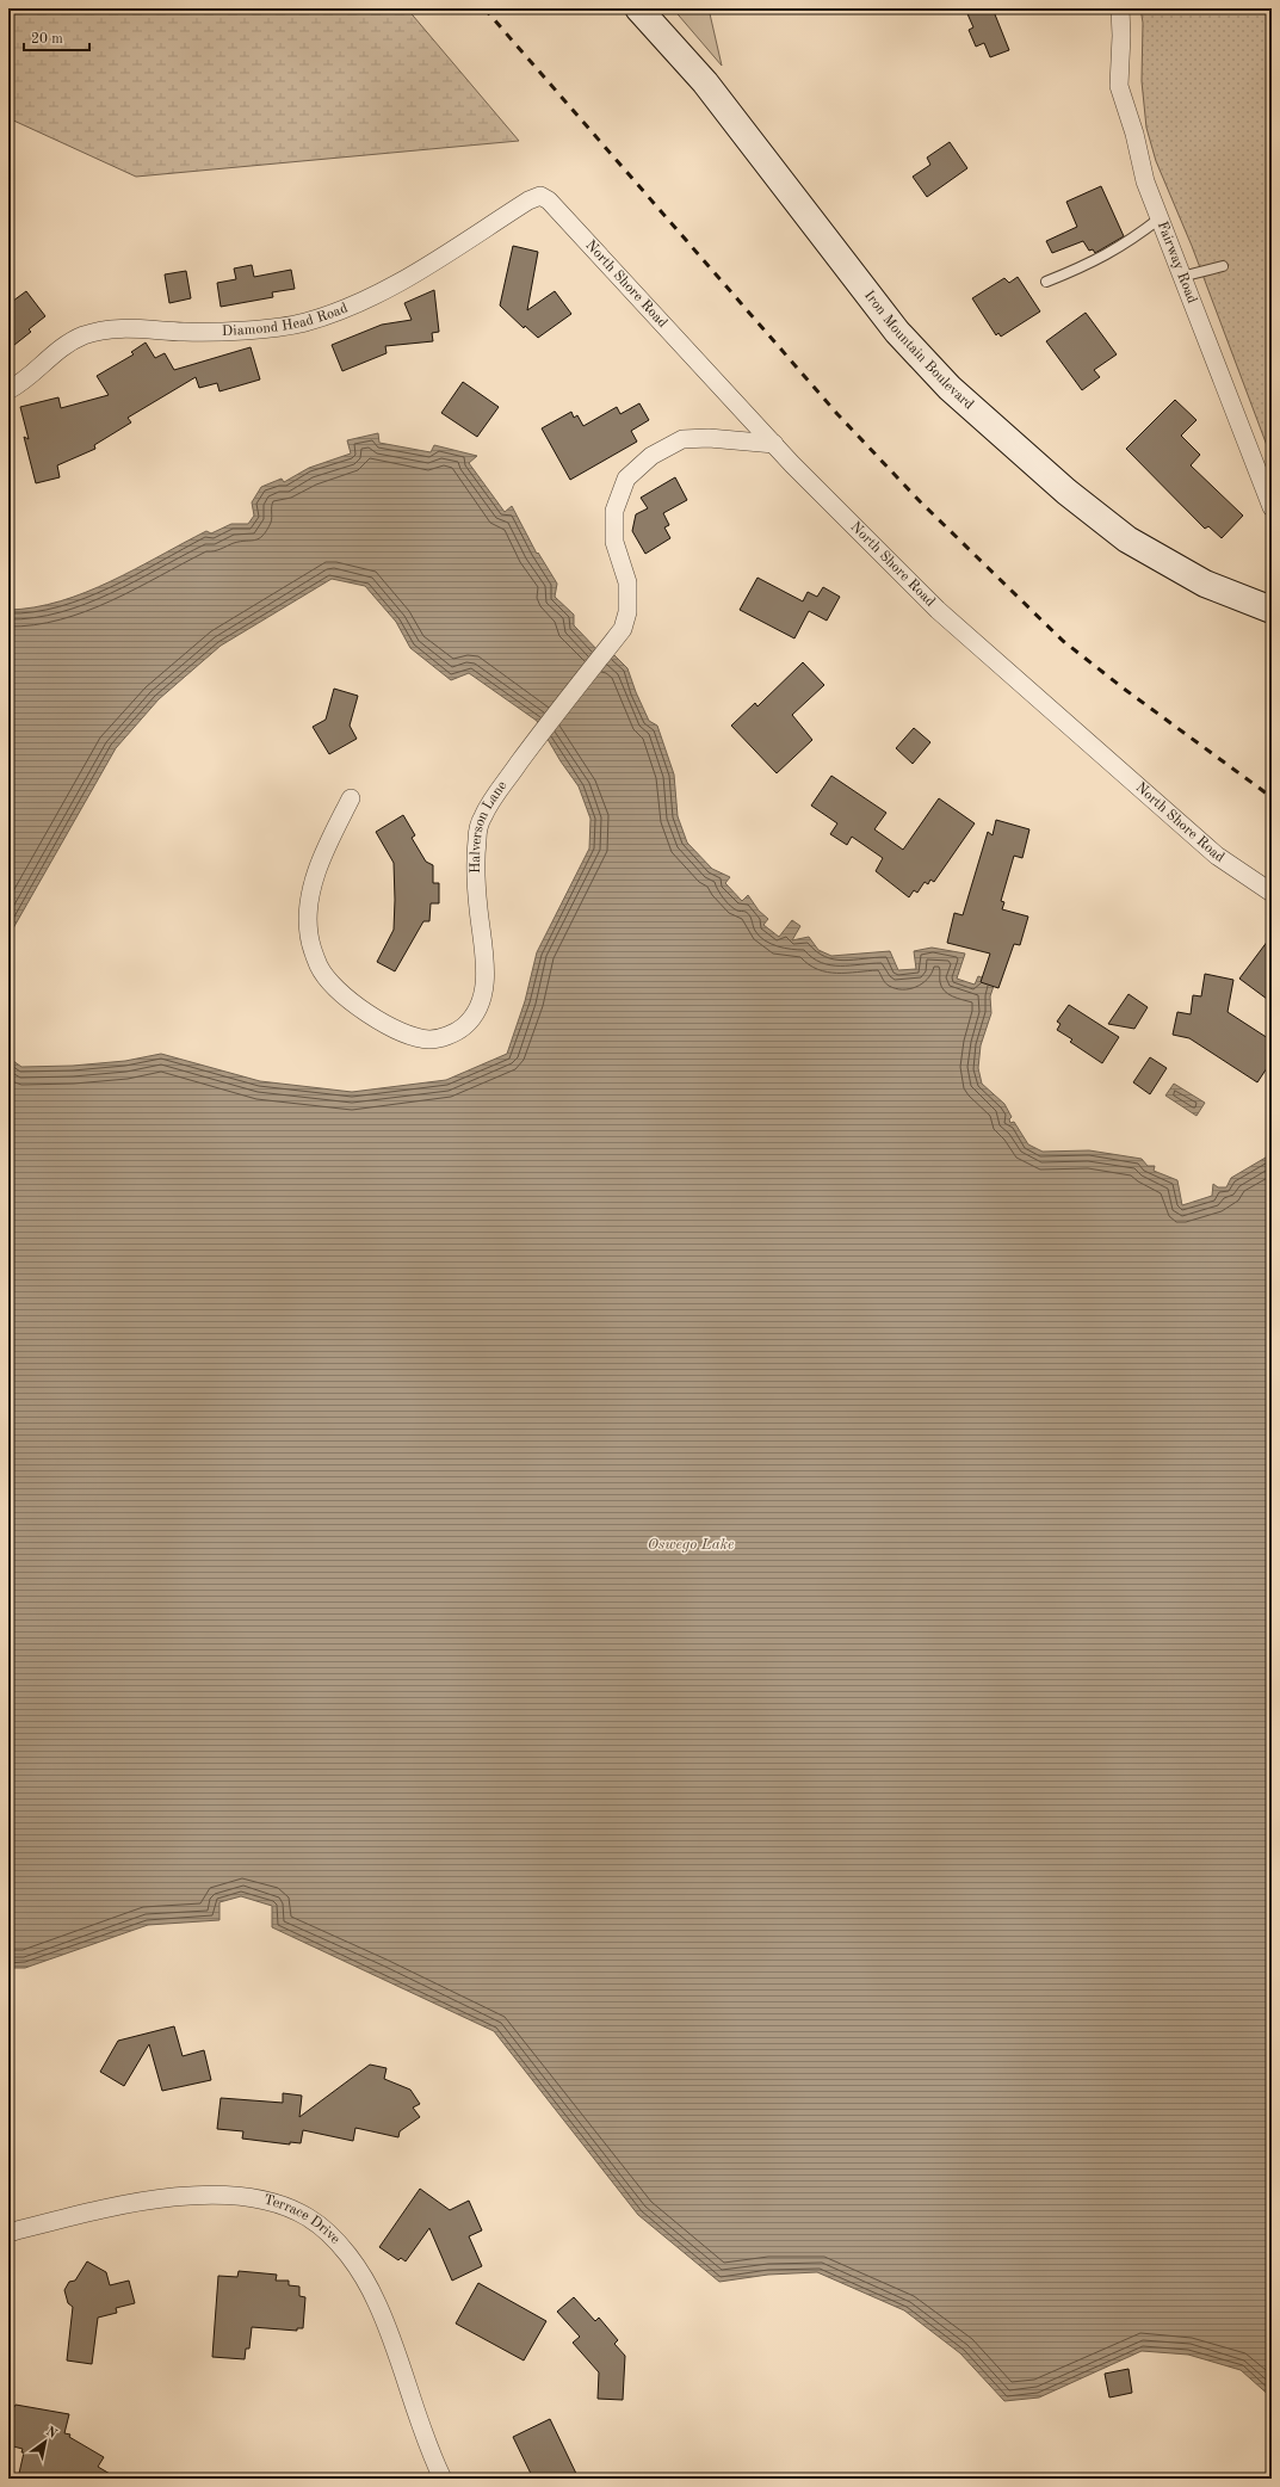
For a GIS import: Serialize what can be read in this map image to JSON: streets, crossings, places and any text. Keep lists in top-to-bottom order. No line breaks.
{"streets":{"street":["Fairway Road","North Shore Road","Diamond Head Road","Iron Mountain Boulevard","Halverson Lane","Terrace Drive"]},"crossings":[["North Shore Road","Diamond Head Road"],["North Shore Road","Halverson Lane"]],"water":["Oswego Lake"],"scale_bar":"20 m","north":"top right"}
